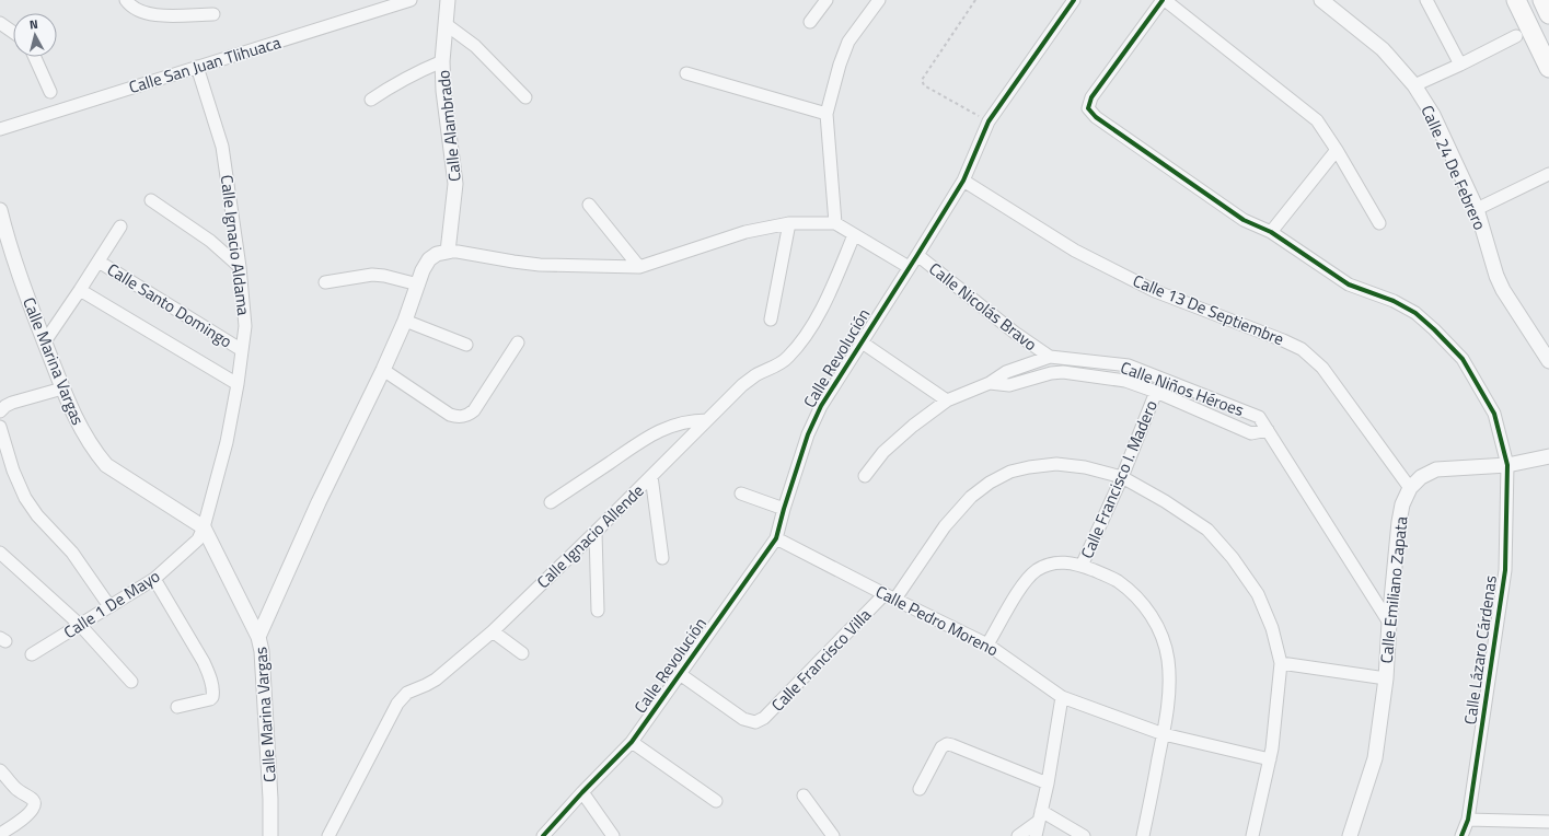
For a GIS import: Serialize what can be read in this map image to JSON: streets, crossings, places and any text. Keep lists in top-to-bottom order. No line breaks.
{"streets":{"street":["Calle San Juan Tlihuaca","Calle Alambrado","Calle 24 De Febrero","Calle Ignacio Aldama","Calle Santo Domingo","Calle Nicolás Bravo","Calle 13 De Septiembre","Calle Revolución","Calle Marina Vargas","Calle Niños Héroes","Calle Francisco I. Madero","Calle Ignacio Allende","Calle Emiliano Zapata","Calle 1 De Mayo","Calle Pedro Moreno","Calle Lázaro Cárdenas","Calle Francisco Villa"]},"crossings":[["Calle San Juan Tlihuaca","Calle Ignacio Aldama"],["Calle Ignacio Aldama","Calle Santo Domingo"],["Calle Ignacio Aldama","Calle Marina Vargas"],["Calle Ignacio Aldama","Calle 1 De Mayo"],["Calle Nicolás Bravo","Calle Revolución"],["Calle Nicolás Bravo","Calle Niños Héroes"],["Calle Nicolás Bravo","Calle Ignacio Allende"],["Calle 13 De Septiembre","Calle Revolución"],["Calle 13 De Septiembre","Calle Emiliano Zapata"],["Calle Revolución","Calle Pedro Moreno"],["Calle Revolución","Calle Francisco Villa"],["Calle Marina Vargas","Calle 1 De Mayo"],["Calle Niños Héroes","Calle Francisco I. Madero"],["Calle Niños Héroes","Calle Emiliano Zapata"],["Calle Francisco I. Madero","Calle Francisco Villa"],["Calle Emiliano Zapata","Calle Lázaro Cárdenas"],["Calle Pedro Moreno","Calle Francisco Villa"]],"north":"top"}
